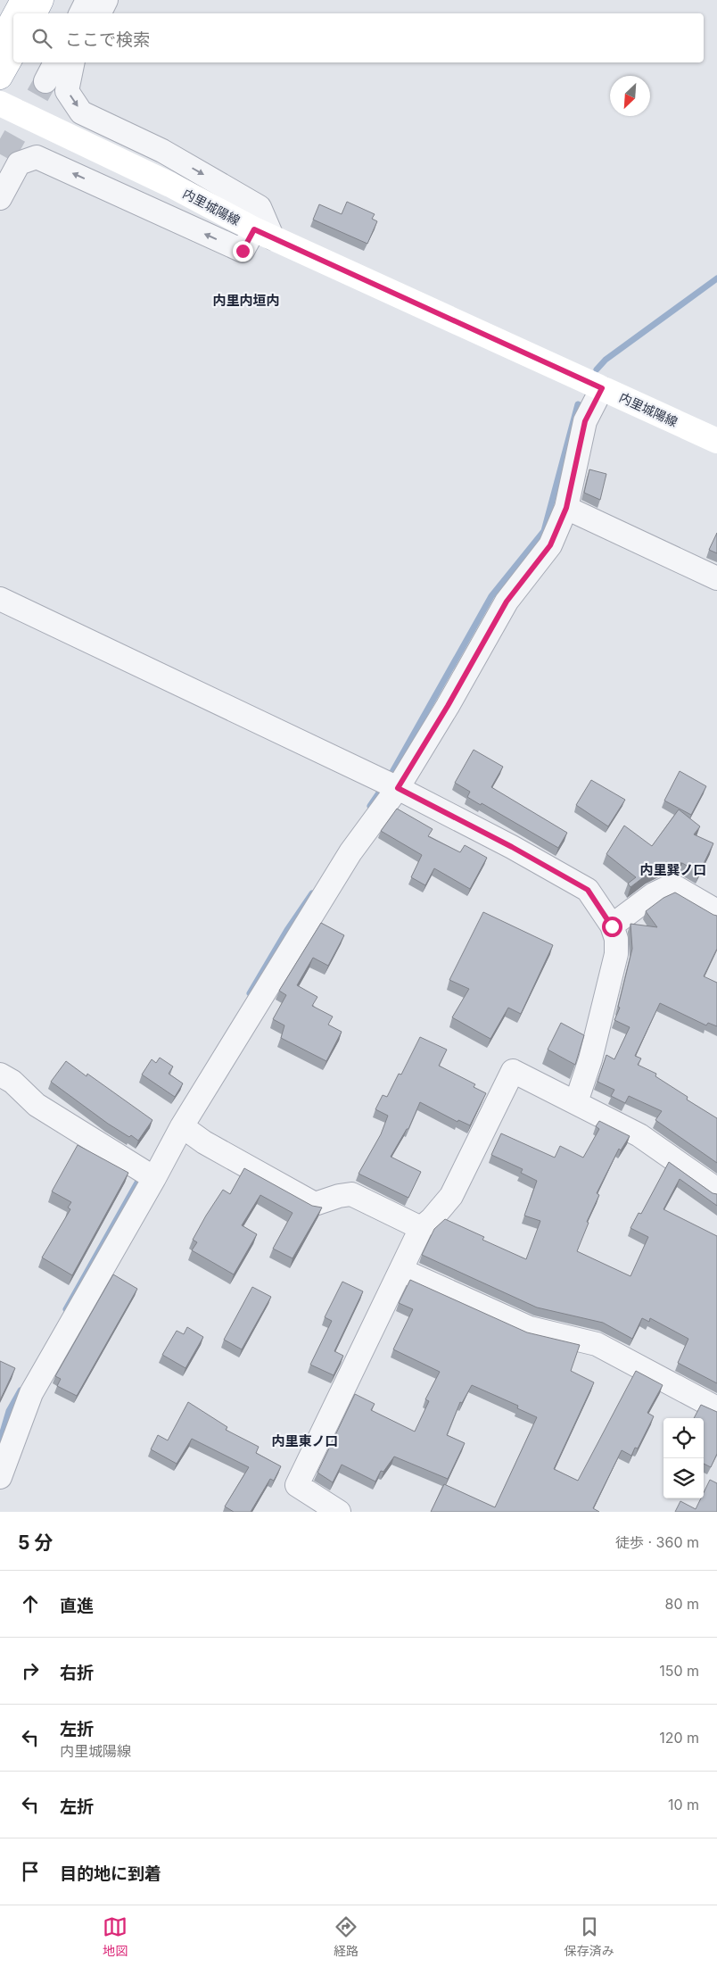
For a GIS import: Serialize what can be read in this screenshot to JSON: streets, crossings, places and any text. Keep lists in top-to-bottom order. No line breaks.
{"streets":{"main road":["内里城陽線"]},"districts":["内里内垣内","内里巽ノ口","内里東ノ口"],"north":"bottom left","page":{"search":"ここで検索","heading":["5 分","徒歩 · 360 m"],"list":[["直進","80 m"],["右折","150 m"],["左折","内里城陽線","120 m"],["左折","10 m"],"目的地に到着"],"nav":["地図","経路","保存済み"]}}
